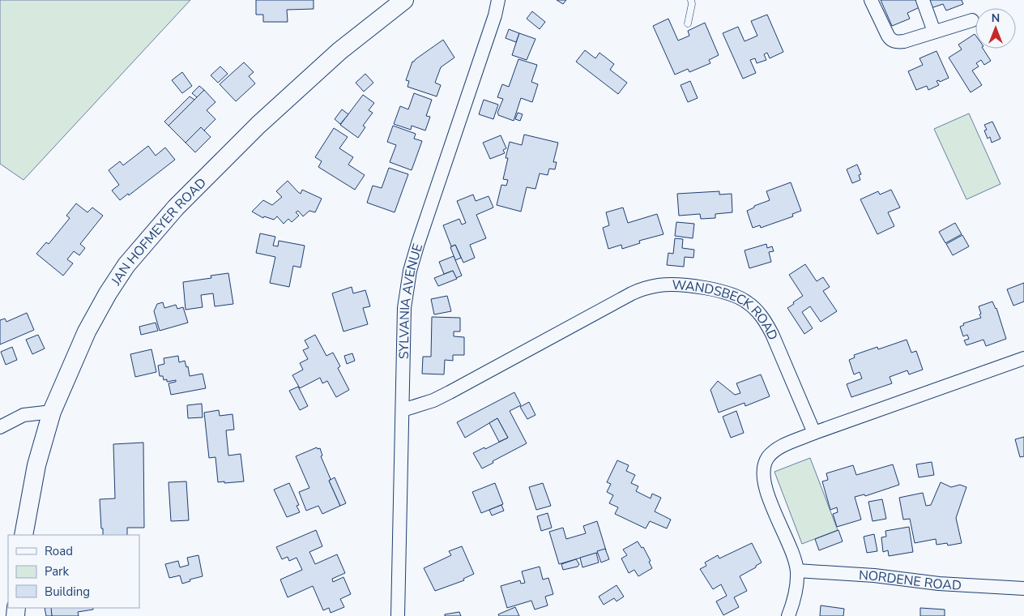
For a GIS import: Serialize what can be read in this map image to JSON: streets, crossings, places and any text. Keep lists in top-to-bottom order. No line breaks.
{"streets":{"street":["JAN HOFMEYER ROAD","SYLVANIA AVENUE","WANDSBECK ROAD","NORDENE ROAD"]},"crossings":[["SYLVANIA AVENUE","WANDSBECK ROAD"]],"legend":["Road","Park","Building"],"north":"top"}
